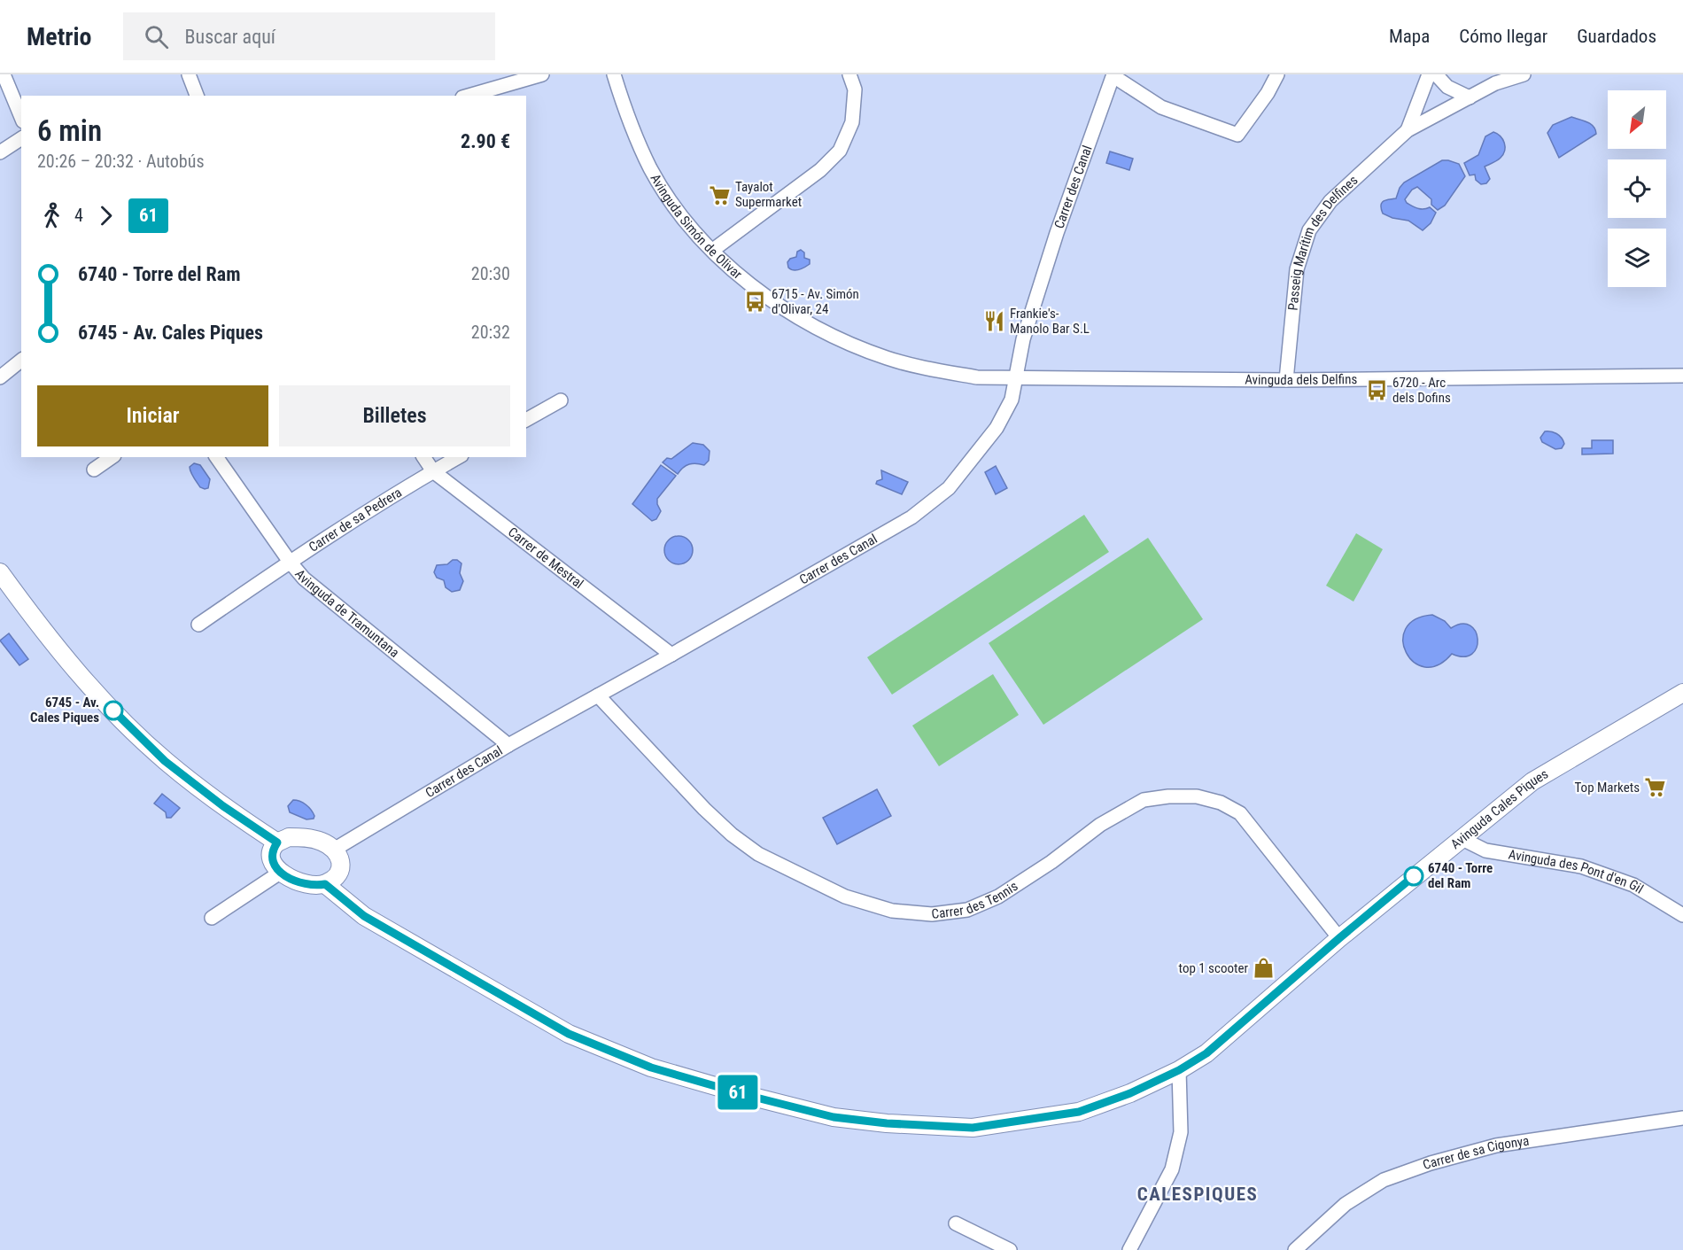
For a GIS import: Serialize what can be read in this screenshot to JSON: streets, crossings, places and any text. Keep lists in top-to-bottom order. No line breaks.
{"streets":{"street":["Carrer des Canal","Avinguda Simón de Olivar","Passeig Marítim des Delfines","Avinguda dels Delfins","Carrer de sa Pedrera","Carrer de Mestral","Avinguda de Tramuntana","Avinguda Cales Piques","Avinguda des Pont d'en Gil","Carrer des Tennis","Carrer de sa Cigonya"]},"crossings":[["Carrer des Canal","Avinguda Simón de Olivar"],["Carrer des Canal","Avinguda dels Delfins"],["Carrer des Canal","Carrer de Mestral"],["Carrer des Canal","Avinguda de Tramuntana"],["Carrer des Canal","Avinguda Cales Piques"],["Carrer des Canal","Carrer des Tennis"],["Avinguda Simón de Olivar","Avinguda dels Delfins"],["Passeig Marítim des Delfines","Avinguda dels Delfins"],["Carrer de sa Pedrera","Carrer de Mestral"],["Carrer de sa Pedrera","Avinguda de Tramuntana"],["Avinguda Cales Piques","Avinguda des Pont d'en Gil"],["Avinguda Cales Piques","Carrer des Tennis"]],"districts":["CALESPIQUES"],"places":{"supermarket":["Tayalot Supermarket","Top Markets"],"bus stop":["6715 - Av. Simón d'Olivar, 24","6720 - Arc dels Dofins"],"restaurant":["Frankie's- Manolo Bar S.L"],"other":["6745 - Av. Cales Piques","6740 - Torre del Ram"],"shop":["top 1 scooter"]},"lines":["bus line 61"],"north":"bottom left","page":{"header":"Metrio","search":"Buscar aquí","nav":["Mapa","Cómo llegar","Guardados"],"on_map":"61","heading":["6 min","20:26 – 20:32 · Autobús","2.90 €"],"legs":["4","61"],"list":[{"name":"6740 - Torre del Ram","value":"20:30"},{"name":"6745 - Av. Cales Piques","value":"20:32"}],"buttons":["Iniciar","Billetes"]}}
